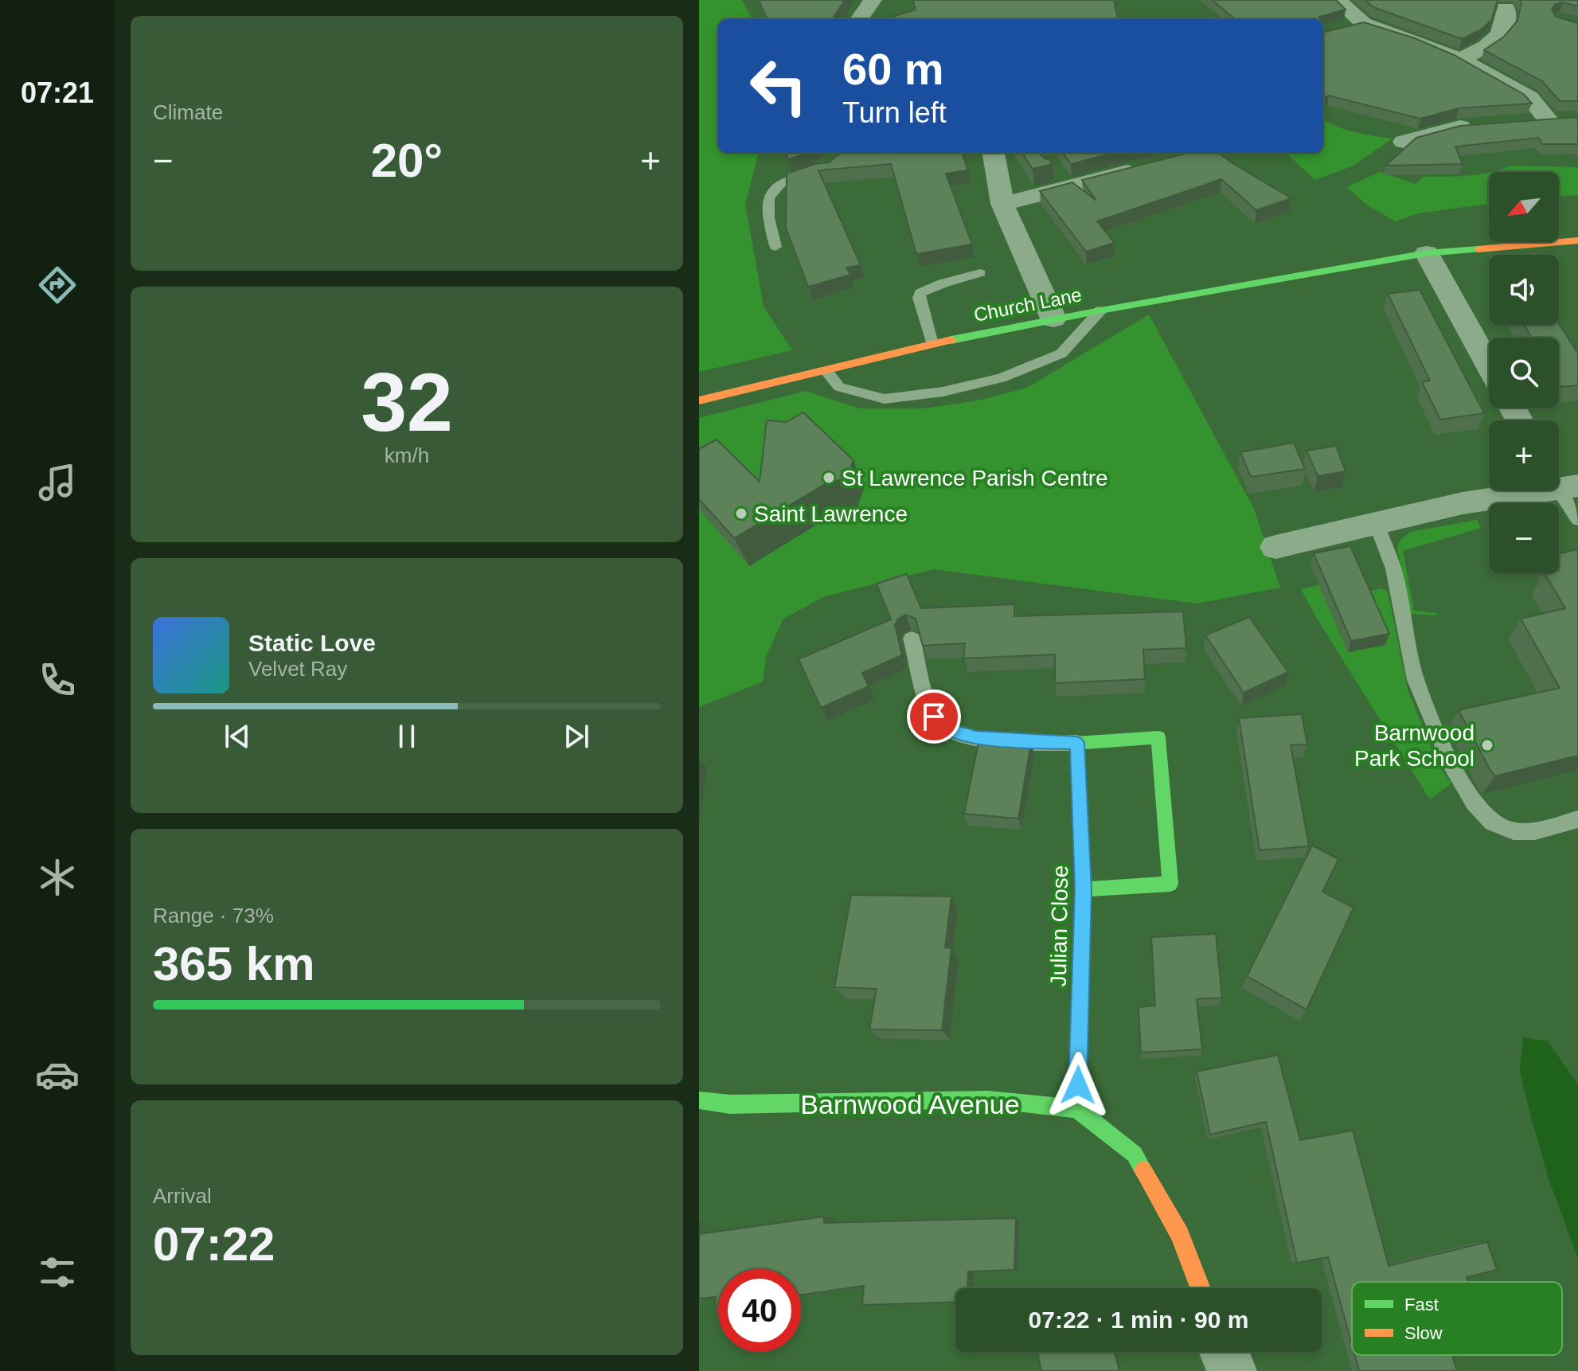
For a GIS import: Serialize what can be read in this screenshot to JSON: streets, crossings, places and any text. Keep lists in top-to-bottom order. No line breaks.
{"streets":{"street":["Church Lane","Julian Close","Barnwood Avenue"]},"crossings":[["Julian Close","Barnwood Avenue"]],"places":["St Lawrence Parish Centre","Saint Lawrence","Barnwood Park School"],"legend":["Fast","Slow"],"north":"bottom left","page":{"tabs":"07:21","tile":["Climate",["32","km/h"],["Range · 73%","365 km"],["Arrival","07:22"]],"turn":["60 m","Turn left"],"heat":["−","20°","+"],"map_buttons":["+","−"],"song":["Static Love","Velvet Ray"],"limit":"40","trip":"07:22 · 1 min · 90 m"}}
